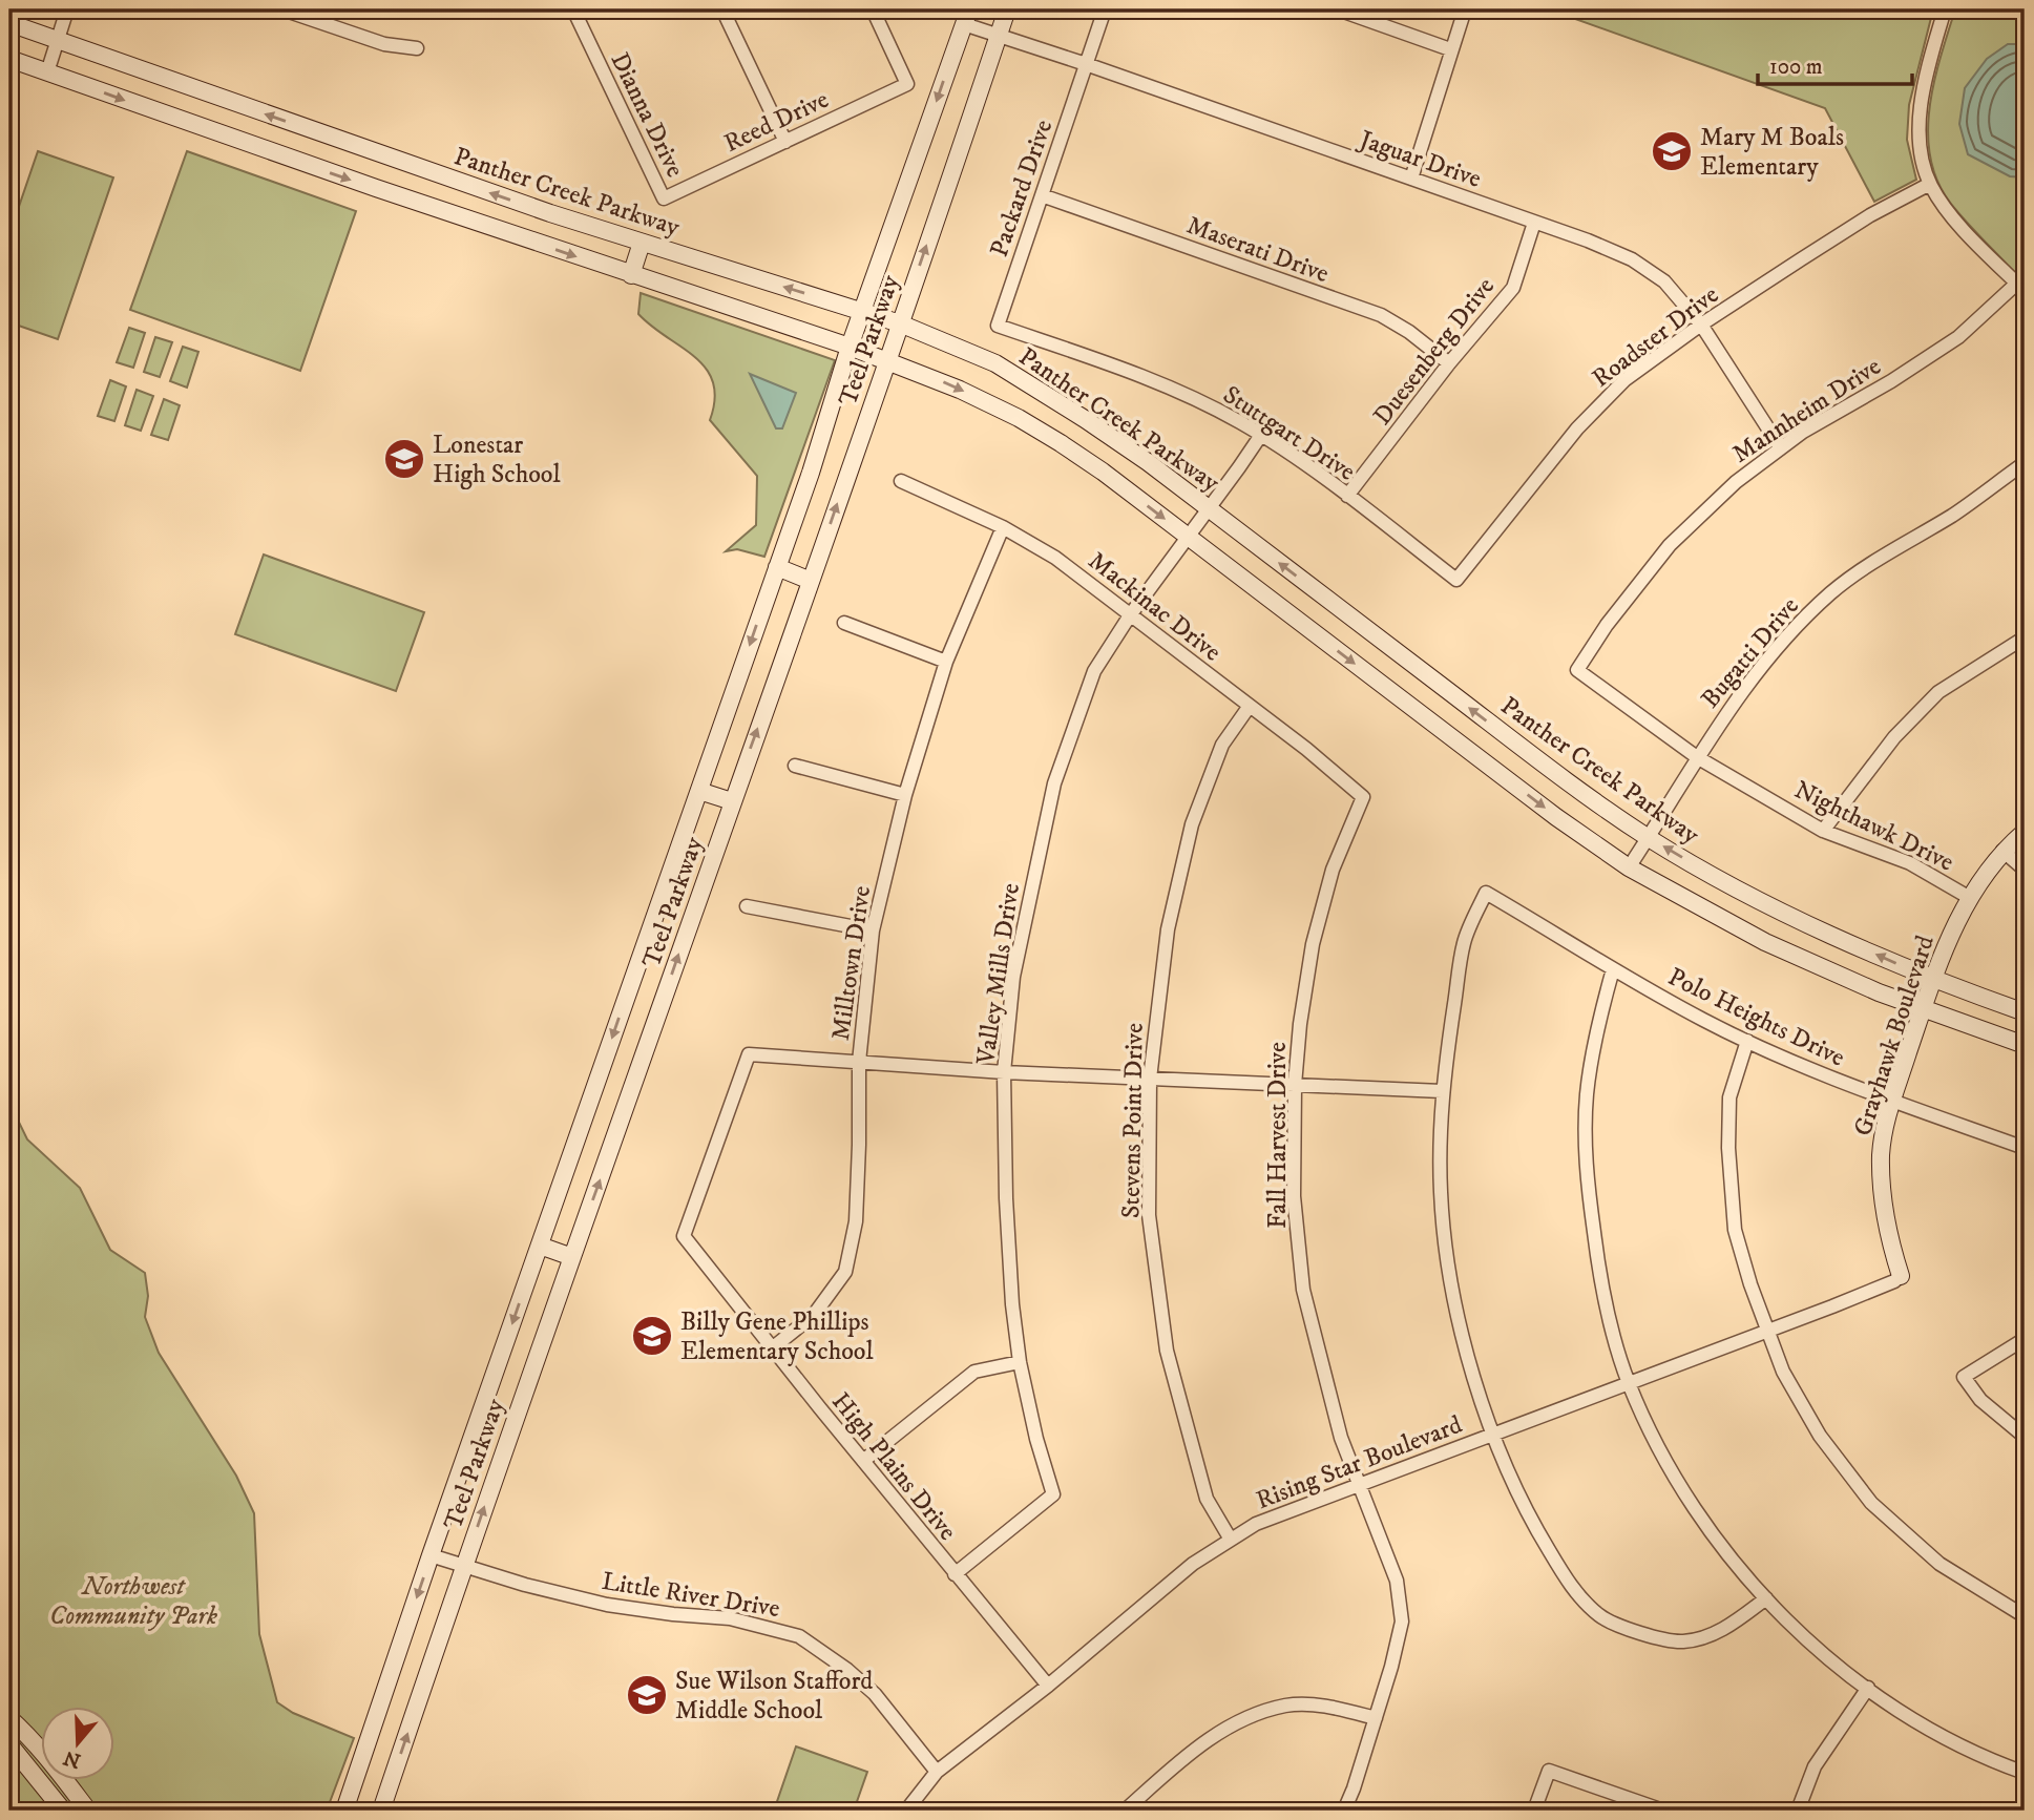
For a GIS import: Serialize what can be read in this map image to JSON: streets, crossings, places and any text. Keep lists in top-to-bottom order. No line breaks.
{"streets":{"main road":["Panther Creek Parkway","Teel Parkway","Grayhawk Boulevard"],"street":["Dianna Drive","Reed Drive","Jaguar Drive","Packard Drive","Maserati Drive","Roadster Drive","Duesenberg Drive","Mannheim Drive","Stuttgart Drive","Mackinac Drive","Bugatti Drive","Nighthawk Drive","Milltown Drive","Valley Mills Drive","Polo Heights Drive","Stevens Point Drive","Fall Harvest Drive","Rising Star Boulevard","High Plains Drive","Little River Drive"]},"crossings":[["Dianna Drive","Reed Drive"],["Jaguar Drive","Packard Drive"],["Jaguar Drive","Roadster Drive"],["Jaguar Drive","Teel Parkway"],["Jaguar Drive","Duesenberg Drive"],["Jaguar Drive","Mannheim Drive"],["Packard Drive","Maserati Drive"],["Packard Drive","Stuttgart Drive"],["Panther Creek Parkway","Teel Parkway"],["Panther Creek Parkway","Bugatti Drive"],["Panther Creek Parkway","Valley Mills Drive"],["Panther Creek Parkway","Grayhawk Boulevard"],["Maserati Drive","Duesenberg Drive"],["Roadster Drive","Stuttgart Drive"],["Teel Parkway","Little River Drive"],["Duesenberg Drive","Stuttgart Drive"],["Mannheim Drive","Nighthawk Drive"],["Stuttgart Drive","Valley Mills Drive"],["Mackinac Drive","Milltown Drive"],["Mackinac Drive","Valley Mills Drive"],["Mackinac Drive","Stevens Point Drive"],["Mackinac Drive","Fall Harvest Drive"],["Bugatti Drive","Nighthawk Drive"],["Nighthawk Drive","Grayhawk Boulevard"],["Milltown Drive","High Plains Drive"],["Valley Mills Drive","High Plains Drive"],["Polo Heights Drive","Grayhawk Boulevard"],["Grayhawk Boulevard","Rising Star Boulevard"],["Stevens Point Drive","Rising Star Boulevard"],["Fall Harvest Drive","Rising Star Boulevard"],["Rising Star Boulevard","High Plains Drive"],["Rising Star Boulevard","Little River Drive"]],"parks":["Northwest Community Park"],"places":{"school or university":["Mary M Boals Elementary","Lonestar High School","Billy Gene Phillips Elementary School","Sue Wilson Stafford Middle School"]},"scale_bar":"100 m","north":"bottom"}
